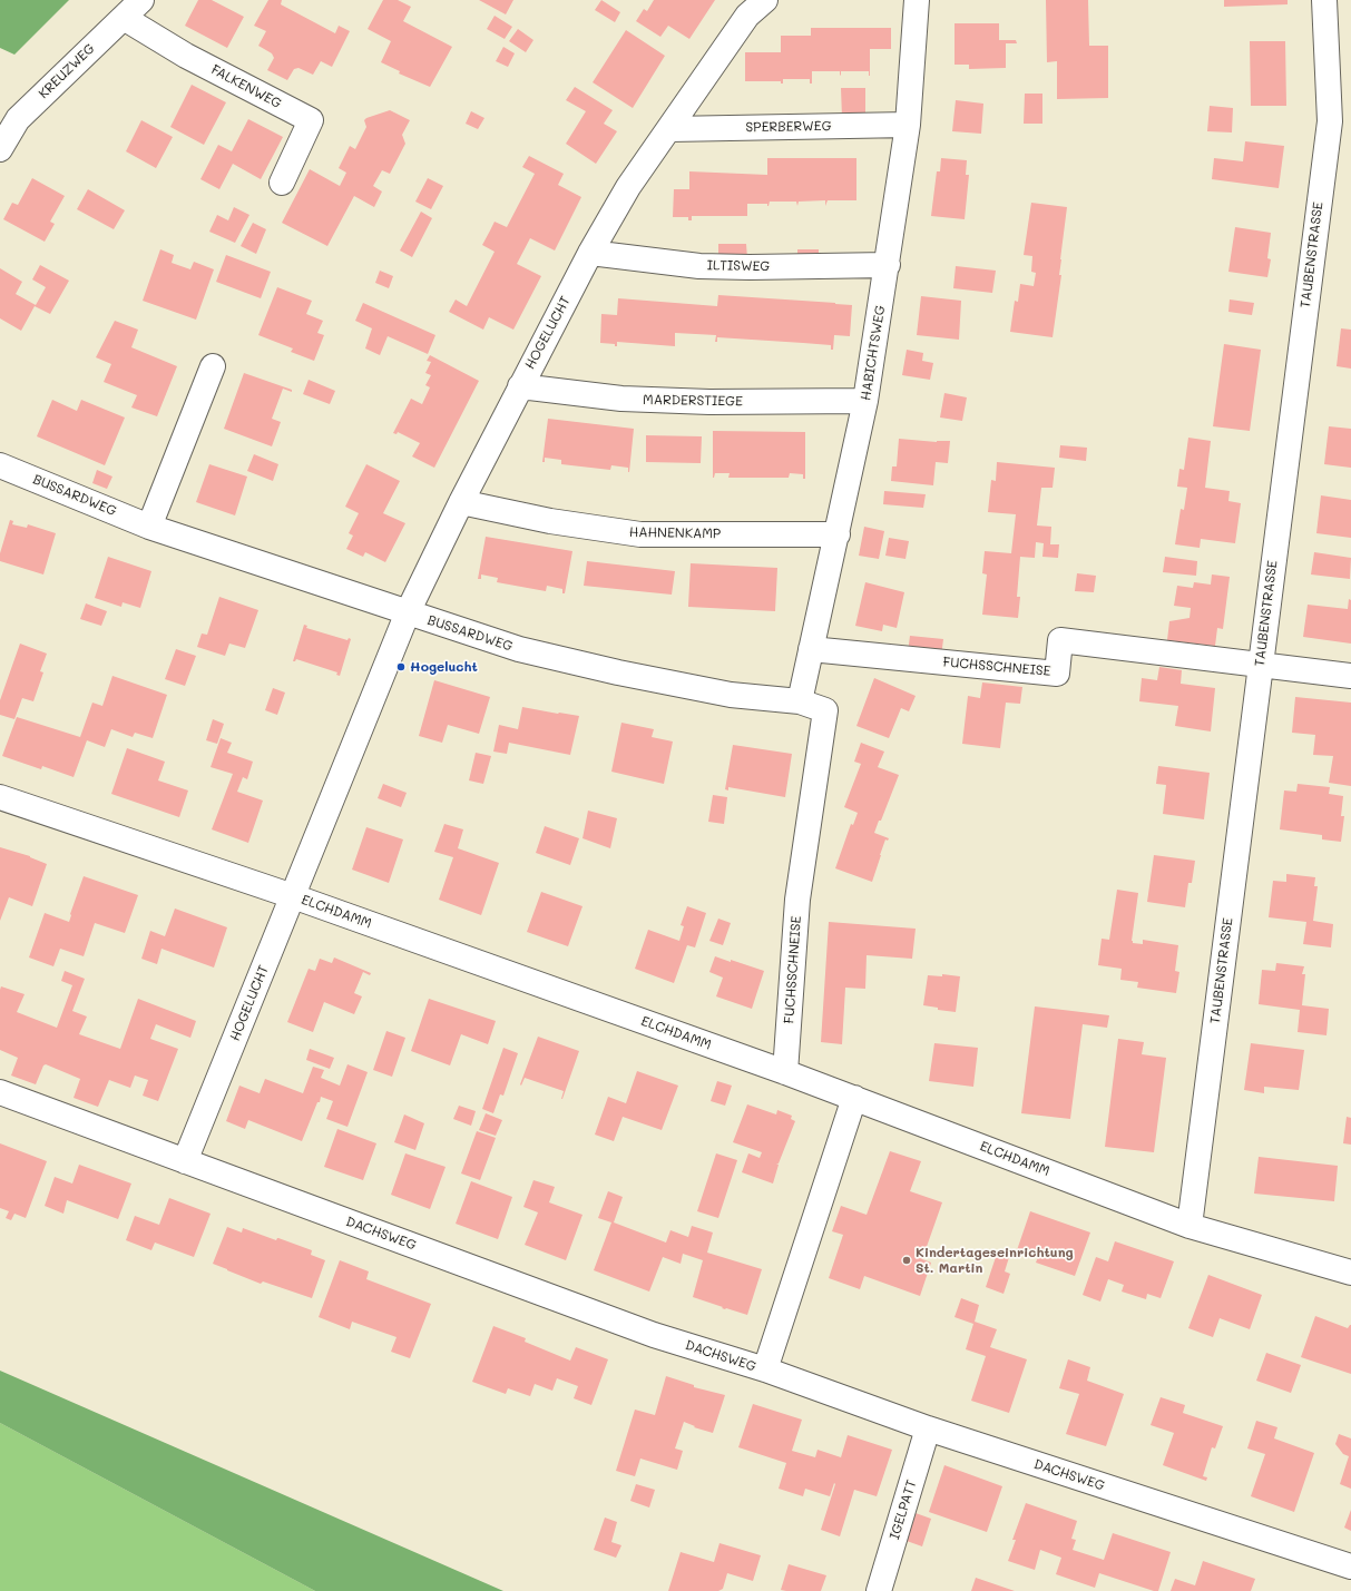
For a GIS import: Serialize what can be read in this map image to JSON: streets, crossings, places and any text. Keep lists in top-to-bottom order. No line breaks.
{"streets":{"street":["KREUZWEG","FALKENWEG","SPERBERWEG","TAUBENSTRASSE","ILTISWEG","HOGELUCHT","HABICHTSWEG","MARDERSTIEGE","BUSSARDWEG","HAHNENKAMP","FUCHSSCHNEISE","ELCHDAMM","DACHSWEG","IGELPATT"]},"crossings":[["KREUZWEG","FALKENWEG"],["SPERBERWEG","HOGELUCHT"],["SPERBERWEG","HABICHTSWEG"],["TAUBENSTRASSE","FUCHSSCHNEISE"],["TAUBENSTRASSE","ELCHDAMM"],["ILTISWEG","HOGELUCHT"],["ILTISWEG","HABICHTSWEG"],["HOGELUCHT","MARDERSTIEGE"],["HOGELUCHT","BUSSARDWEG"],["HOGELUCHT","HAHNENKAMP"],["HOGELUCHT","ELCHDAMM"],["HOGELUCHT","DACHSWEG"],["HABICHTSWEG","MARDERSTIEGE"],["HABICHTSWEG","BUSSARDWEG"],["HABICHTSWEG","HAHNENKAMP"],["HABICHTSWEG","FUCHSSCHNEISE"],["BUSSARDWEG","FUCHSSCHNEISE"],["FUCHSSCHNEISE","ELCHDAMM"],["ELCHDAMM","DACHSWEG"],["DACHSWEG","IGELPATT"]],"places":["Hogelucht","Kindertageseinrichtung St. Martin"]}
